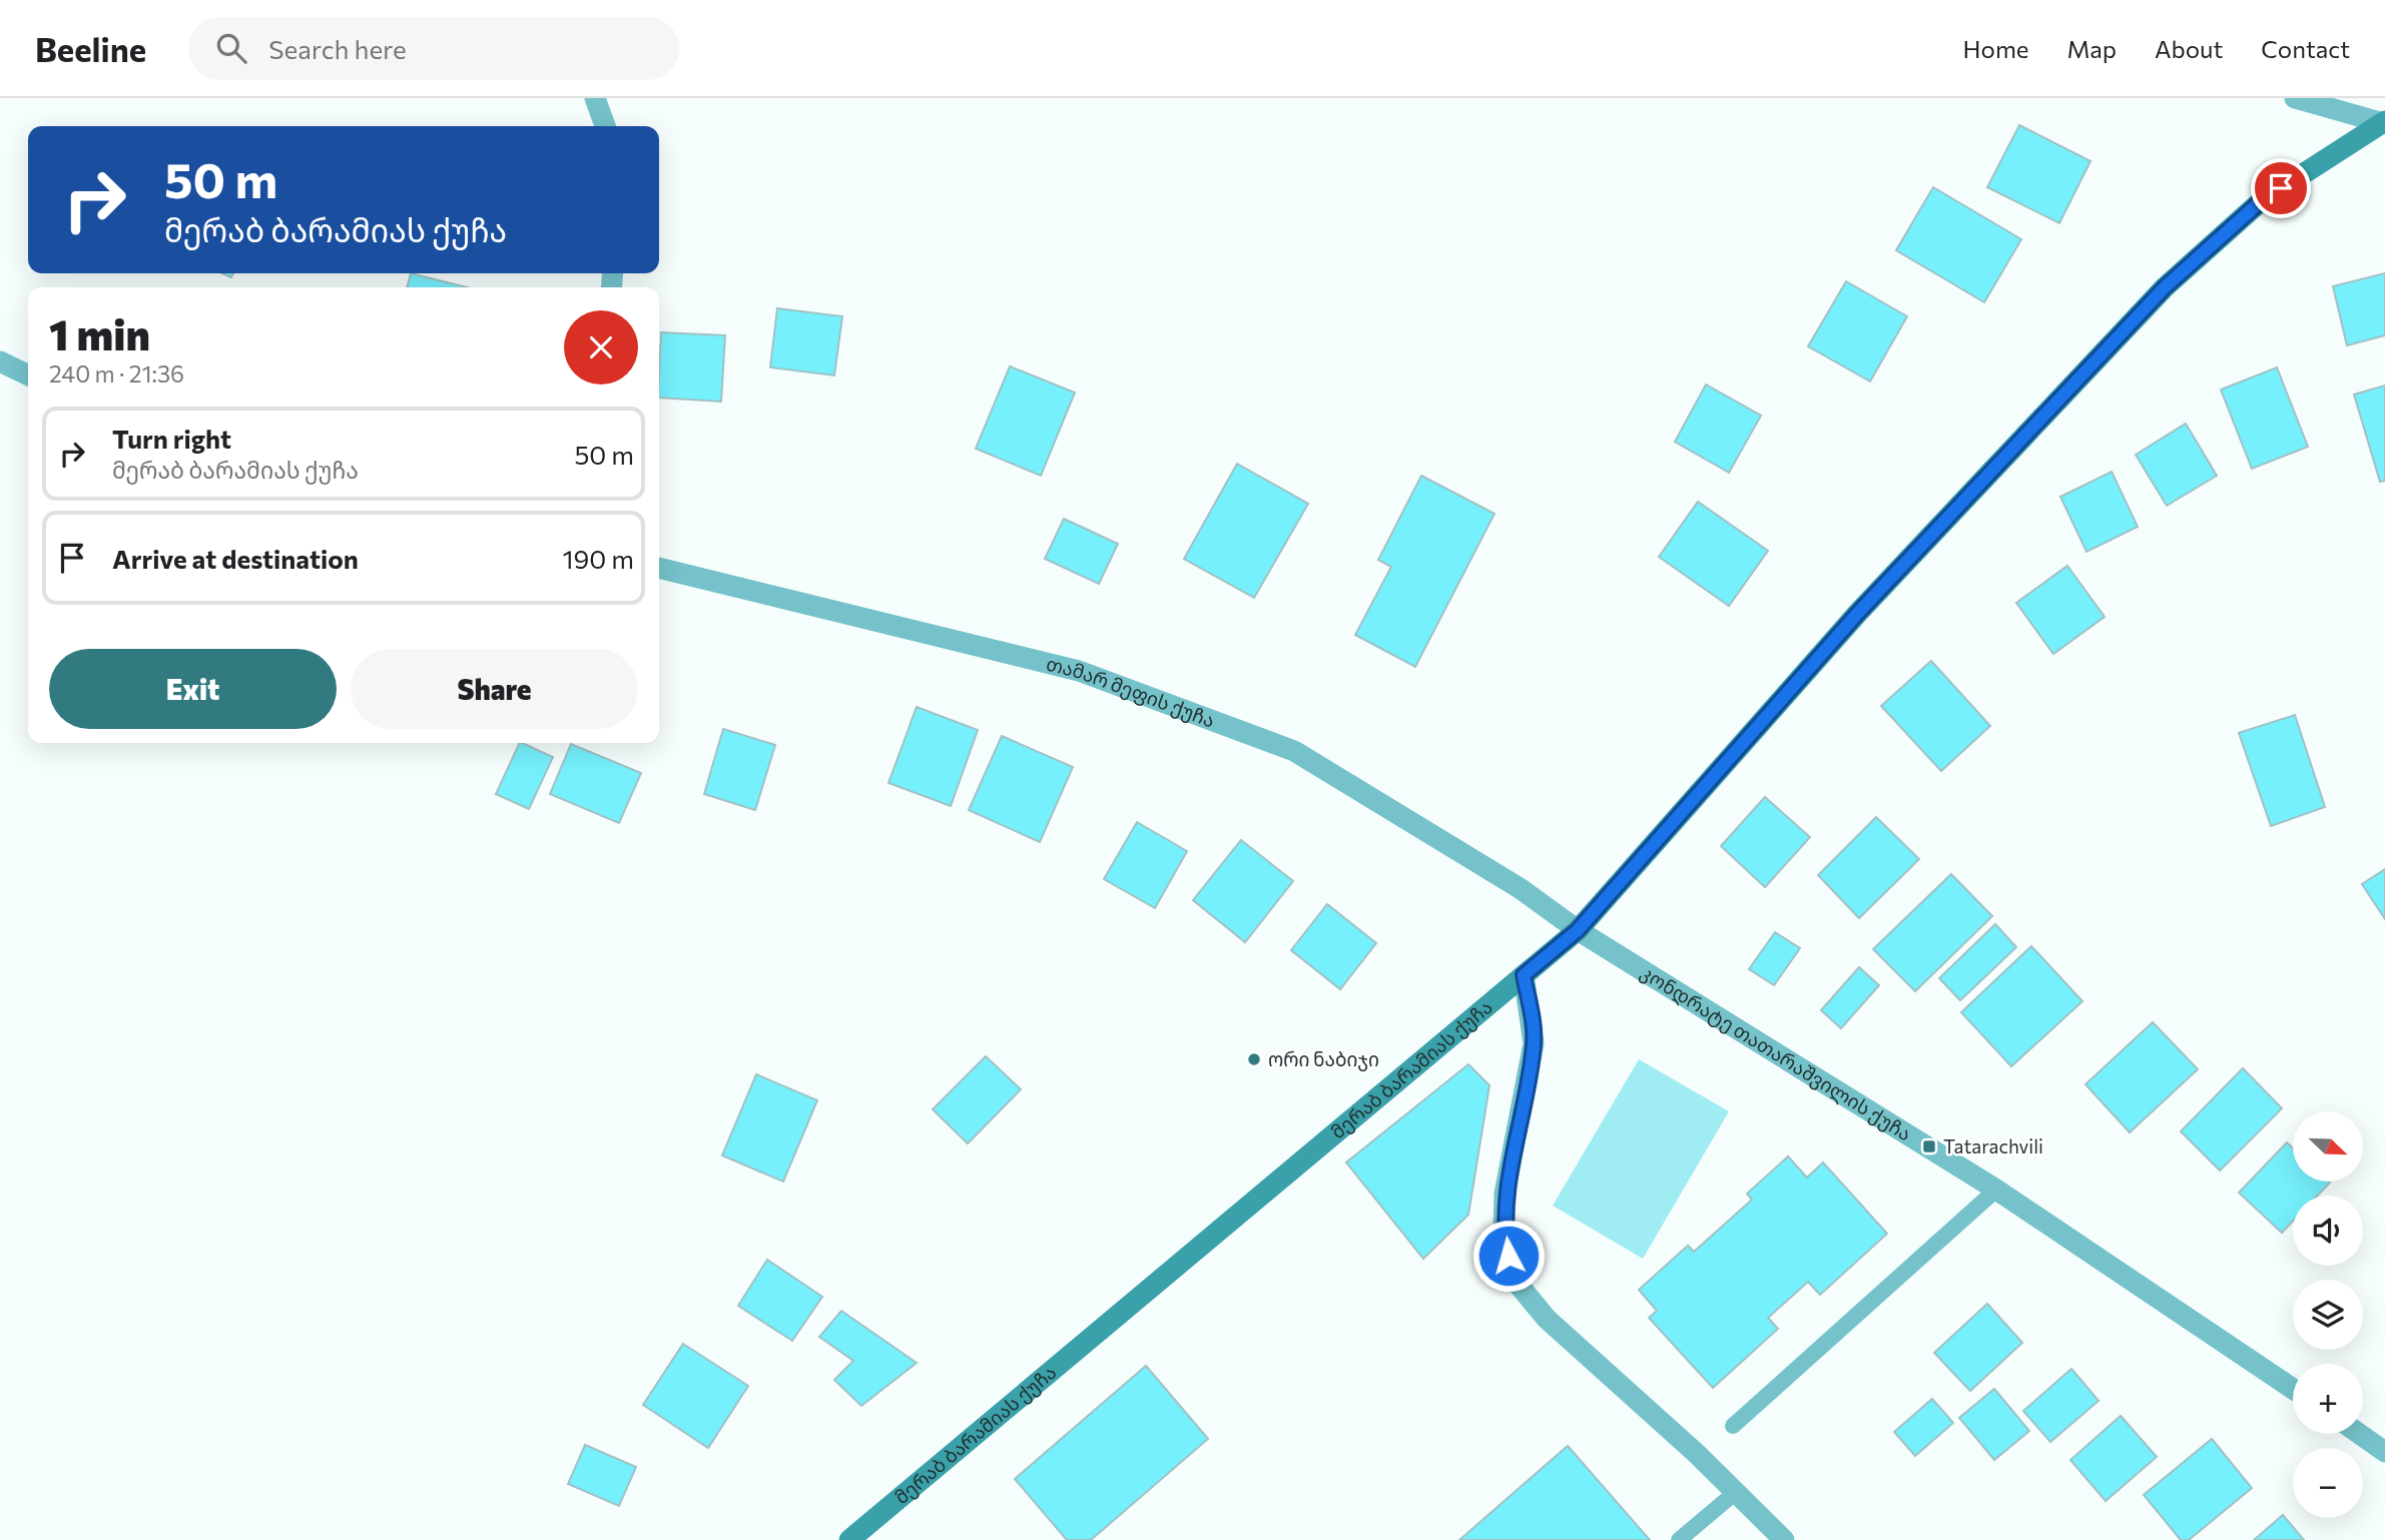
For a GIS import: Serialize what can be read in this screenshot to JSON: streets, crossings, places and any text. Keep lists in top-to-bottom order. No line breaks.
{"streets":{"main road":["მერაბ ბარამიას ქუჩა"],"street":["თამარ მეფის ქუჩა","კონდრატე თათარაშვილის ქუჩა"]},"crossings":[["თამარ მეფის ქუჩა","კონდრატე თათარაშვილის ქუჩა"],["თამარ მეფის ქუჩა","მერაბ ბარამიას ქუჩა"],["კონდრატე თათარაშვილის ქუჩა","მერაბ ბარამიას ქუჩა"]],"places":{"other":["ორი ნაბიჯი"],"transit":["Tatarachvili"]},"north":"bottom right","page":{"header":"Beeline","search":"Search here","nav":["Home","Map","About","Contact"],"turn":["50 m","მერაბ ბარამიას ქუჩა"],"heading":["1 min","240 m · 21:36"],"list":[{"name":"Turn right","note":"მერაბ ბარამიას ქუჩა","value":"50 m"},{"name":"Arrive at destination","value":"190 m"}],"buttons":["Exit","Share"],"map_buttons":["+","−"]}}
